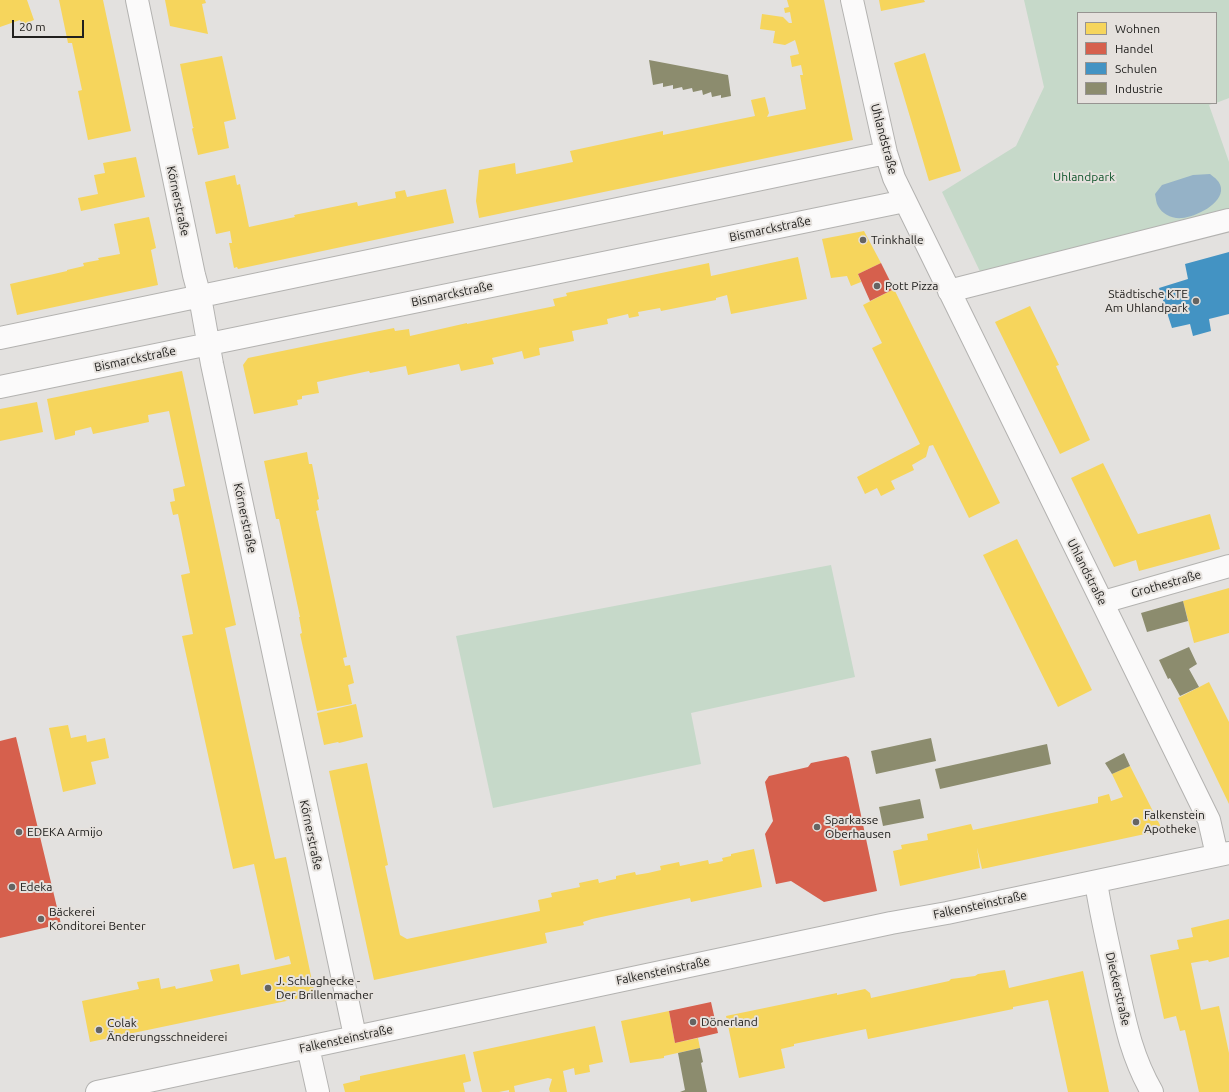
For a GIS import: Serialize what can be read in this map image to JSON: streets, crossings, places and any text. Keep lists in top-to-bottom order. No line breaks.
{"streets":{"street":["Uhlandstraße","Körnerstraße","Bismarckstraße","Grothestraße","Falkensteinstraße","Dieckerstraße"]},"crossings":[["Uhlandstraße","Bismarckstraße"],["Uhlandstraße","Grothestraße"],["Uhlandstraße","Falkensteinstraße"],["Körnerstraße","Bismarckstraße"],["Körnerstraße","Falkensteinstraße"],["Falkensteinstraße","Dieckerstraße"]],"parks":["Uhlandpark"],"places":["Trinkhalle","Pott Pizza","Städtische KTE Am Uhlandpark","Falkenstein Apotheke","Sparkasse Oberhausen","EDEKA Armijo","Edeka","Bäckerei Konditorei Benter","J. Schlaghecke - Der Brillenmacher","Dönerland","Colak Änderungsschneiderei"],"legend":["Wohnen","Handel","Schulen","Industrie"],"scale_bar":"20 m"}
